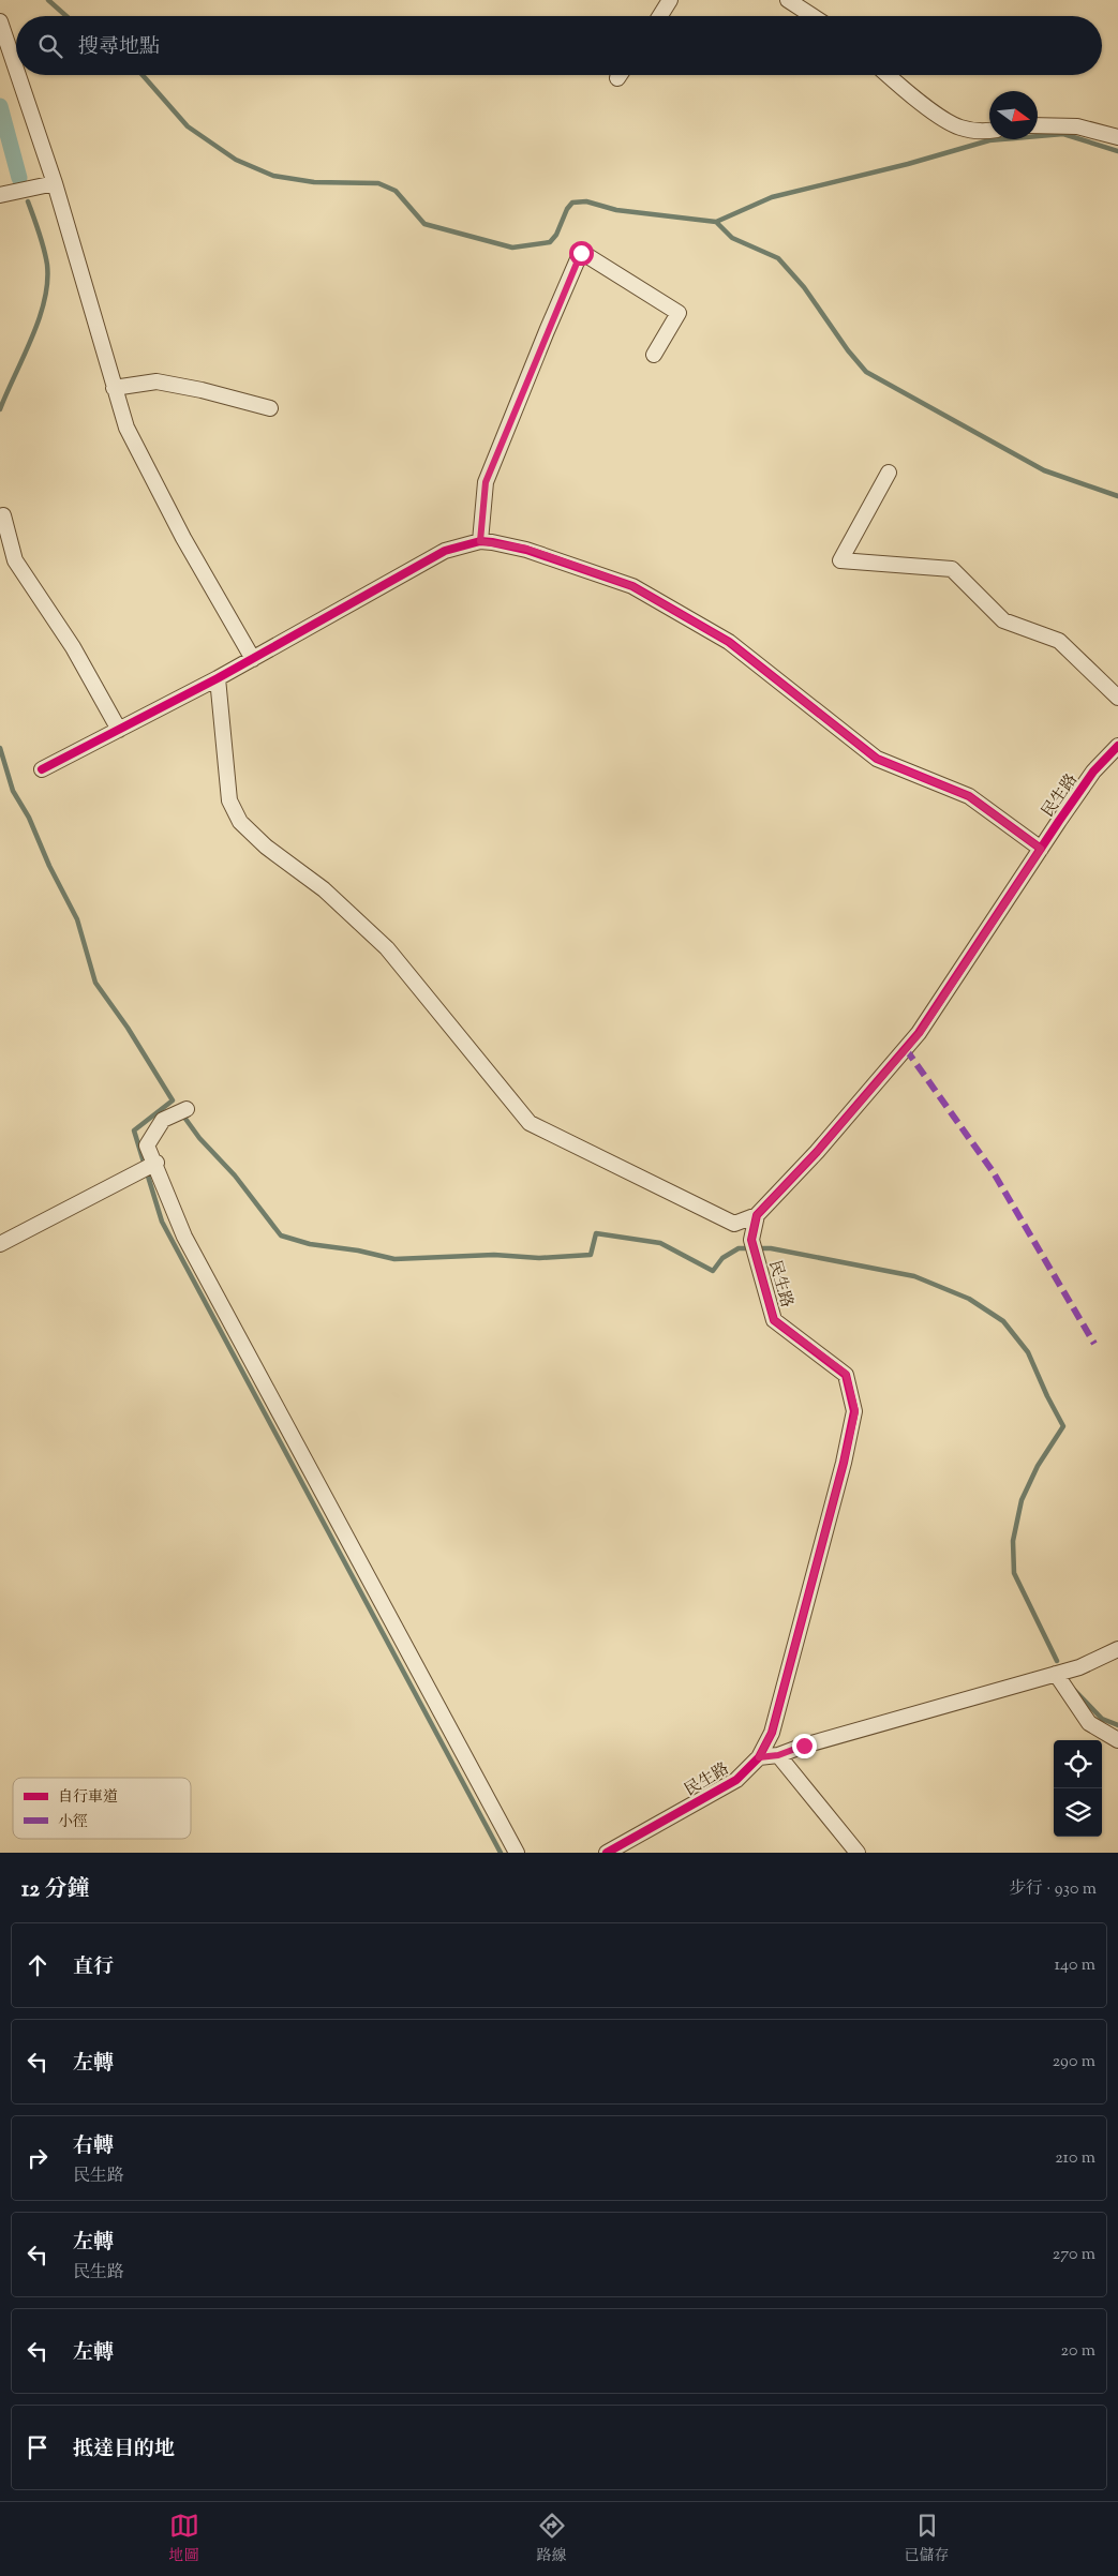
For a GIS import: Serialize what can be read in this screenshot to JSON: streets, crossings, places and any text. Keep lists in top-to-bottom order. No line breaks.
{"streets":{"street":["民生路"]},"legend":["自行車道","小徑"],"north":"right","page":{"search":"搜尋地點","heading":["12 分鐘","步行 · 930 m"],"list":[["直行","140 m"],["左轉","290 m"],["右轉","民生路","210 m"],["左轉","民生路","270 m"],["左轉","20 m"],"抵達目的地"],"nav":["地圖","路線","已儲存"]}}
